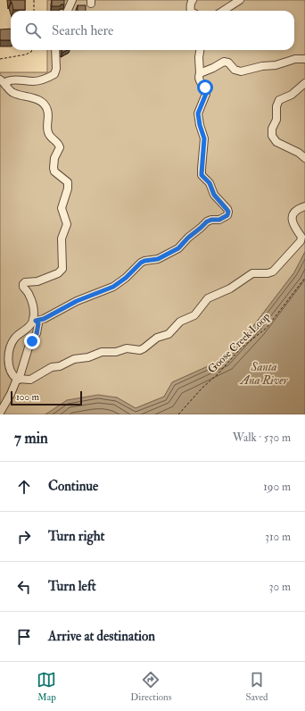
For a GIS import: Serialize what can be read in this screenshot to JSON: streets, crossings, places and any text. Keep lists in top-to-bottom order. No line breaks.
{"streets":{"path":["Goose Creek Loop"]},"water":["Santa Ana River"],"scale_bar":"100 m","page":{"search":"Search here","scale":"100 m","heading":["7 min","Walk · 530 m"],"list":[["Continue","190 m"],["Turn right","310 m"],["Turn left","30 m"],"Arrive at destination"],"nav":["Map","Directions","Saved"]}}
